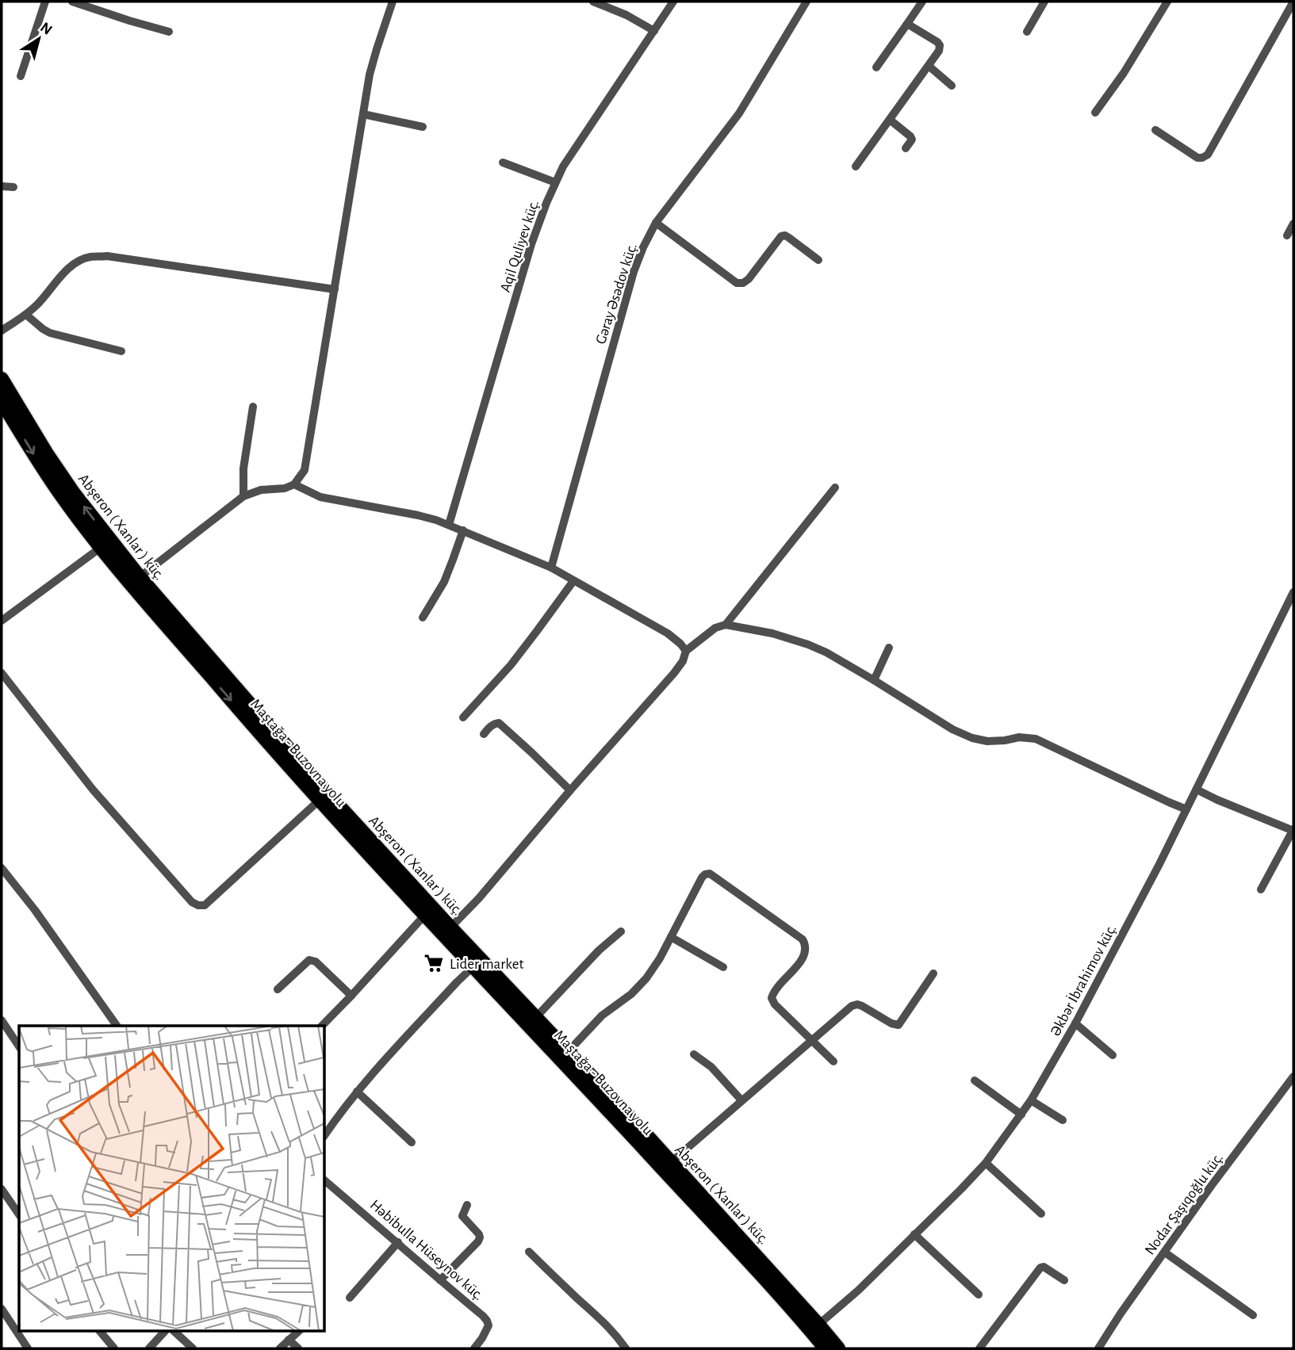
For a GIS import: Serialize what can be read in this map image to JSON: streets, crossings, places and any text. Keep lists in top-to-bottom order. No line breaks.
{"streets":{"main road":["Abşeron ( Xanlar ) küç.","Maştağa - Buzovna yolu"],"street":["Aqil Quliyev küç.","Gəray Əsədov küç.","Əkbər İbrahimov küç.","Nodar Şaşıqoğlu küç.","Həbibulla Hüseynov küç."]},"crossings":[["Abşeron ( Xanlar ) küç.","Maştağa - Buzovna yolu"],["Abşeron ( Xanlar ) küç.","Əkbər İbrahimov küç."]],"one_way":["Maştağa - Buzovna yolu"],"places":{"supermarket":["Lider market"]},"north":"top right"}
